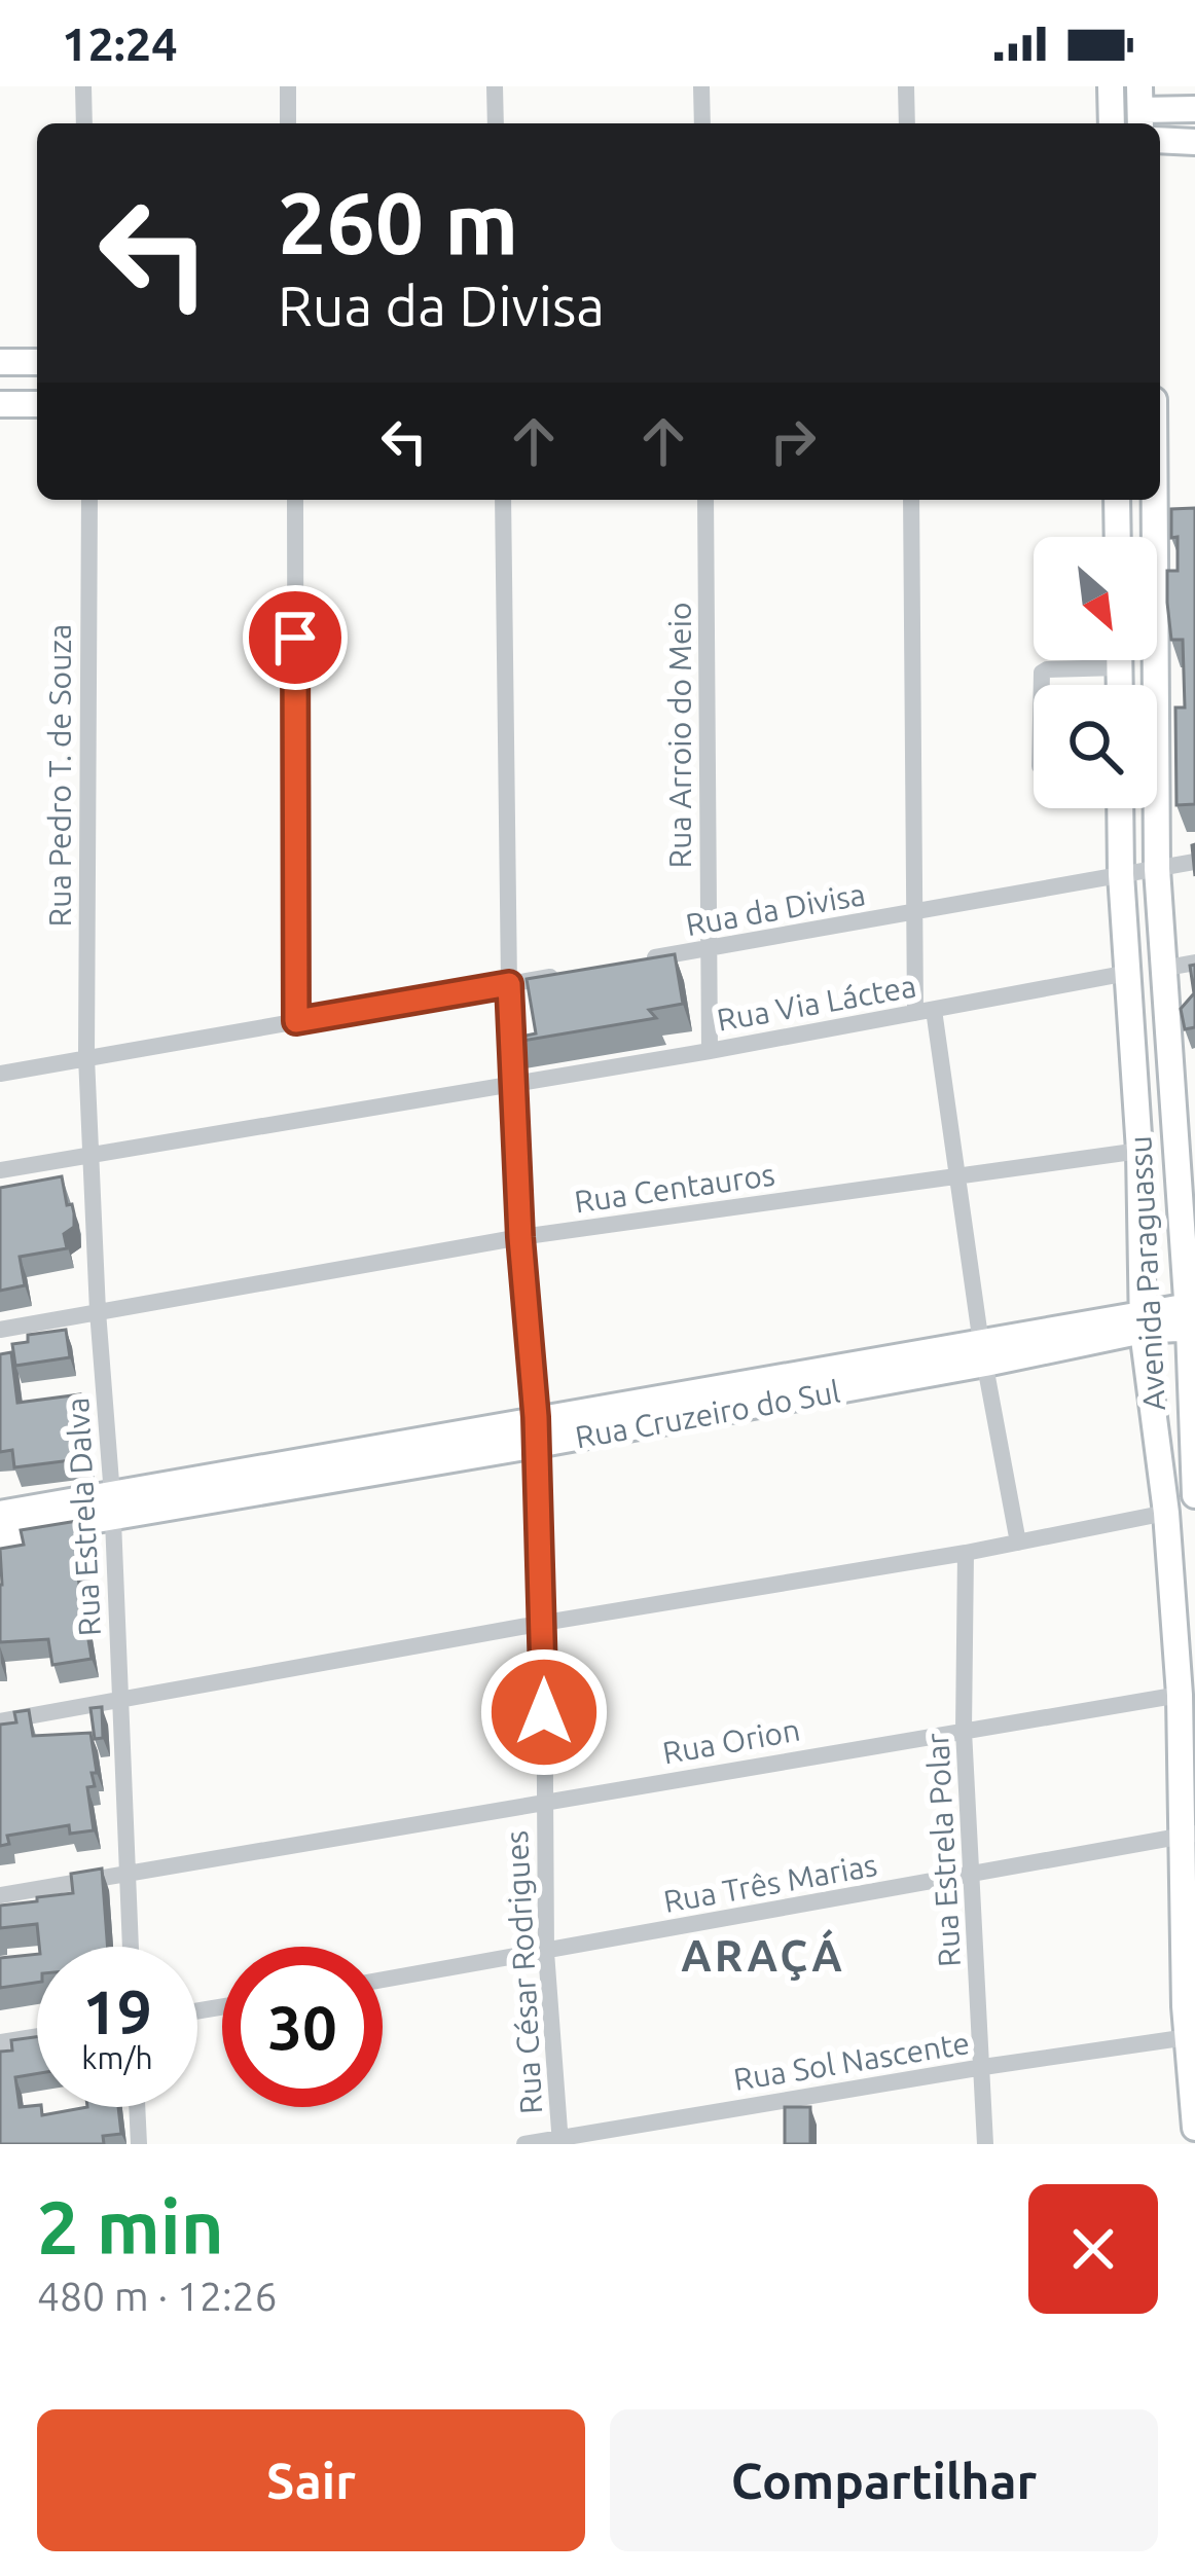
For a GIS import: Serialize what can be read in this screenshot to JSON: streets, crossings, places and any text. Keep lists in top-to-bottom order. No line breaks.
{"streets":{"main road":["Avenida Paraguassu","Rua Cruzeiro do Sul"],"street":["Rua Arroio do Meio","Rua Pedro T. de Souza","Rua da Divisa","Rua Via Láctea","Rua Centauros","Rua Estrela Dalva","Rua Orion","Rua Estrela Polar","Rua Três Marias","Rua César Rodrigues","Rua Sol Nascente"]},"crossings":[["Rua Arroio do Meio","Rua da Divisa"],["Rua Arroio do Meio","Rua Via Láctea"],["Rua Pedro T. de Souza","Rua Estrela Dalva"],["Rua da Divisa","Avenida Paraguassu"],["Rua Via Láctea","Avenida Paraguassu"],["Rua Via Láctea","Rua Estrela Dalva"],["Rua Via Láctea","Rua César Rodrigues"],["Rua Centauros","Avenida Paraguassu"],["Rua Centauros","Rua Estrela Dalva"],["Rua Centauros","Rua César Rodrigues"],["Avenida Paraguassu","Rua Cruzeiro do Sul"],["Avenida Paraguassu","Rua Orion"],["Avenida Paraguassu","Rua Três Marias"],["Avenida Paraguassu","Rua Sol Nascente"],["Rua Cruzeiro do Sul","Rua Estrela Dalva"],["Rua Cruzeiro do Sul","Rua César Rodrigues"],["Rua Estrela Dalva","Rua Orion"],["Rua Orion","Rua Estrela Polar"],["Rua Orion","Rua César Rodrigues"],["Rua Estrela Polar","Rua Três Marias"],["Rua Estrela Polar","Rua Sol Nascente"],["Rua Três Marias","Rua César Rodrigues"],["Rua César Rodrigues","Rua Sol Nascente"]],"districts":["ARAÇÁ"],"north":"bottom right","page":{"status":"12:24","turn":["260 m","Rua da Divisa"],"speed":"19 km/h","limit":"30","heading":["2 min","480 m · 12:26"],"buttons":["Sair","Compartilhar"]}}
